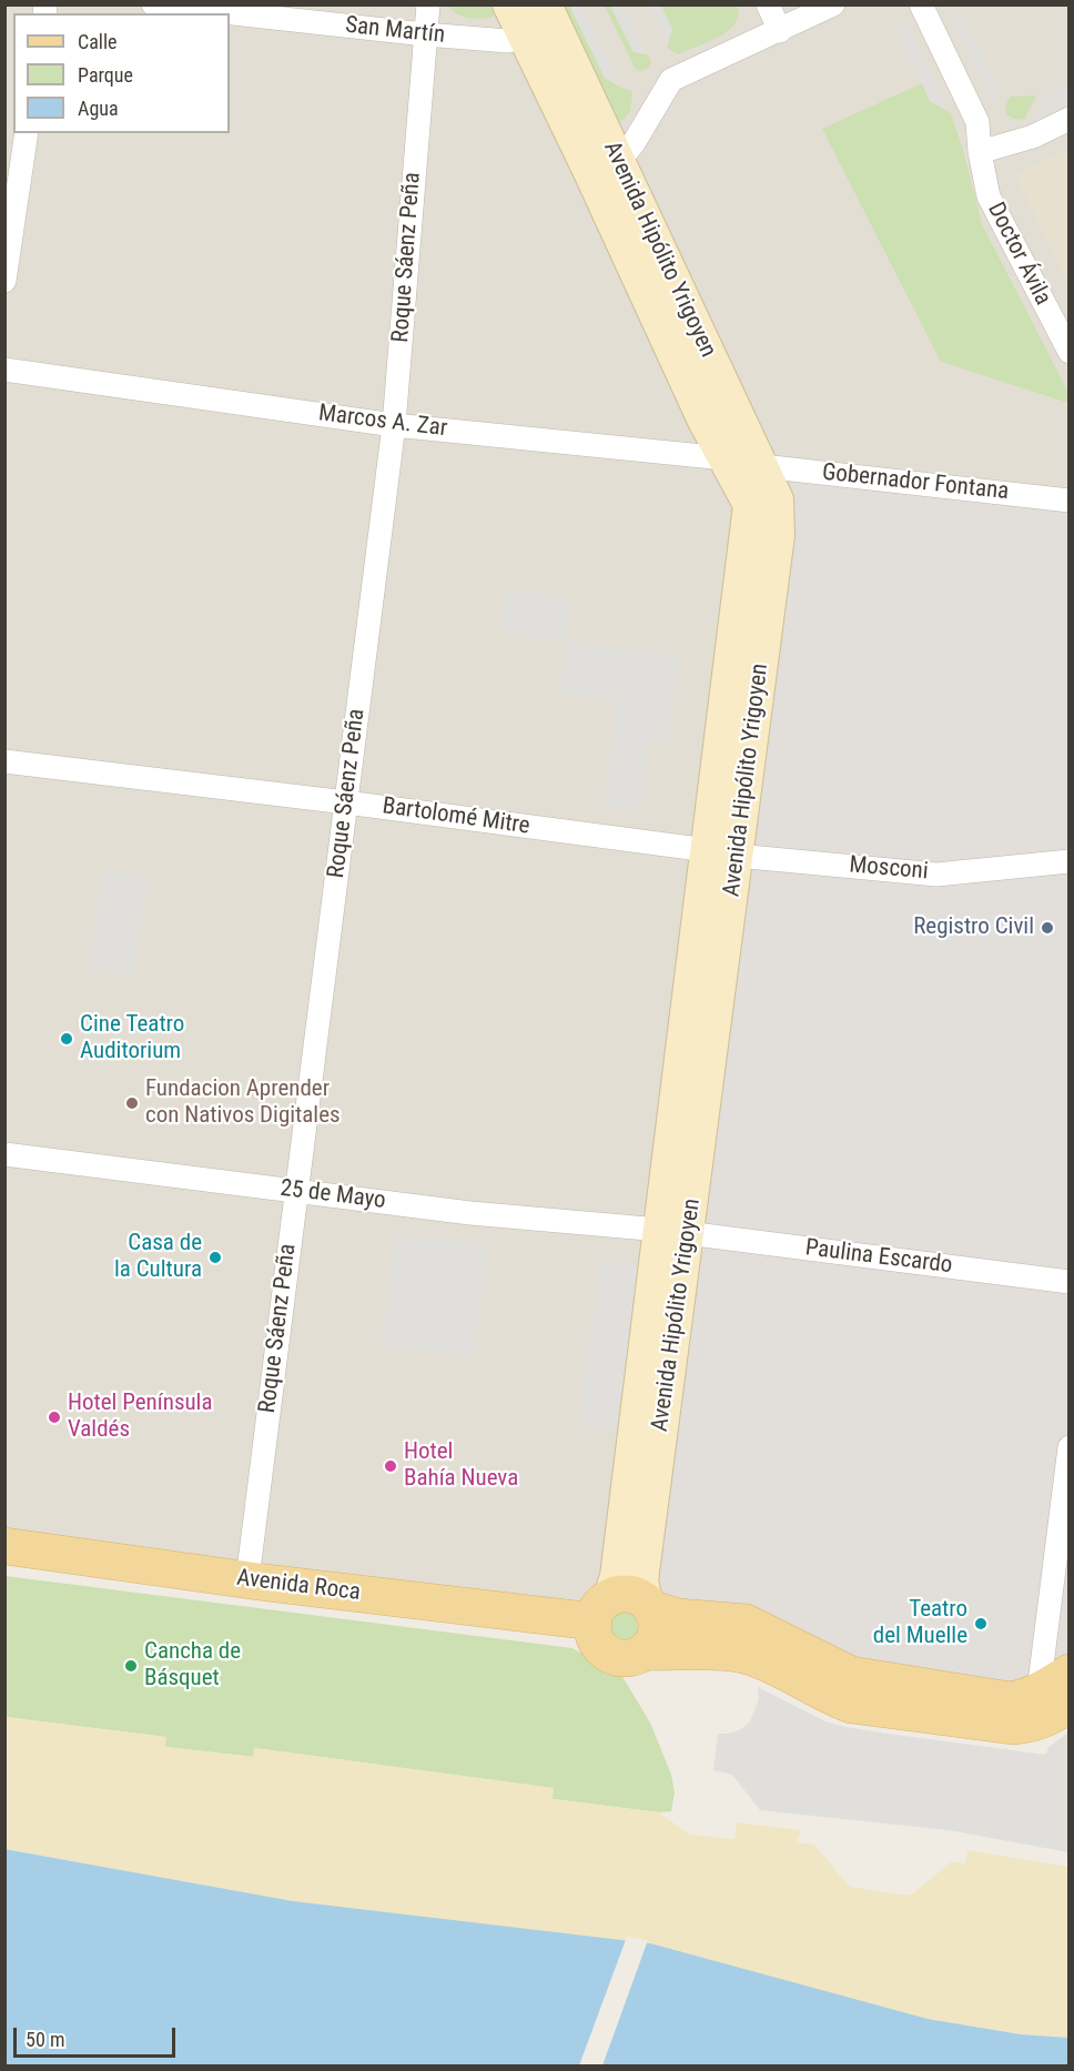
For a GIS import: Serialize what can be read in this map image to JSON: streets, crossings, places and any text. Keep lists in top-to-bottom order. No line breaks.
{"streets":{"main road":["Avenida Hipólito Yrigoyen","Avenida Roca"],"street":["San Martín","Doctor Ávila","Roque Sáenz Peña","Marcos A. Zar","Gobernador Fontana","Bartolomé Mitre","Mosconi","25 de Mayo","Paulina Escardo"]},"crossings":[["San Martín","Avenida Hipólito Yrigoyen"],["San Martín","Roque Sáenz Peña"],["Avenida Hipólito Yrigoyen","Marcos A. Zar"],["Avenida Hipólito Yrigoyen","Gobernador Fontana"],["Avenida Hipólito Yrigoyen","Bartolomé Mitre"],["Avenida Hipólito Yrigoyen","Mosconi"],["Avenida Hipólito Yrigoyen","25 de Mayo"],["Avenida Hipólito Yrigoyen","Paulina Escardo"],["Avenida Hipólito Yrigoyen","Avenida Roca"],["Roque Sáenz Peña","Marcos A. Zar"],["Roque Sáenz Peña","Bartolomé Mitre"],["Roque Sáenz Peña","25 de Mayo"],["Roque Sáenz Peña","Avenida Roca"],["Marcos A. Zar","Gobernador Fontana"],["Bartolomé Mitre","Mosconi"],["25 de Mayo","Paulina Escardo"]],"places":["Registro Civil","Cine Teatro Auditorium","Fundacion Aprender con Nativos Digitales","Casa de la Cultura","Hotel Península Valdés","Hotel Bahía Nueva","Teatro del Muelle","Cancha de Básquet"],"legend":["Calle","Parque","Agua"],"scale_bar":"50 m"}
